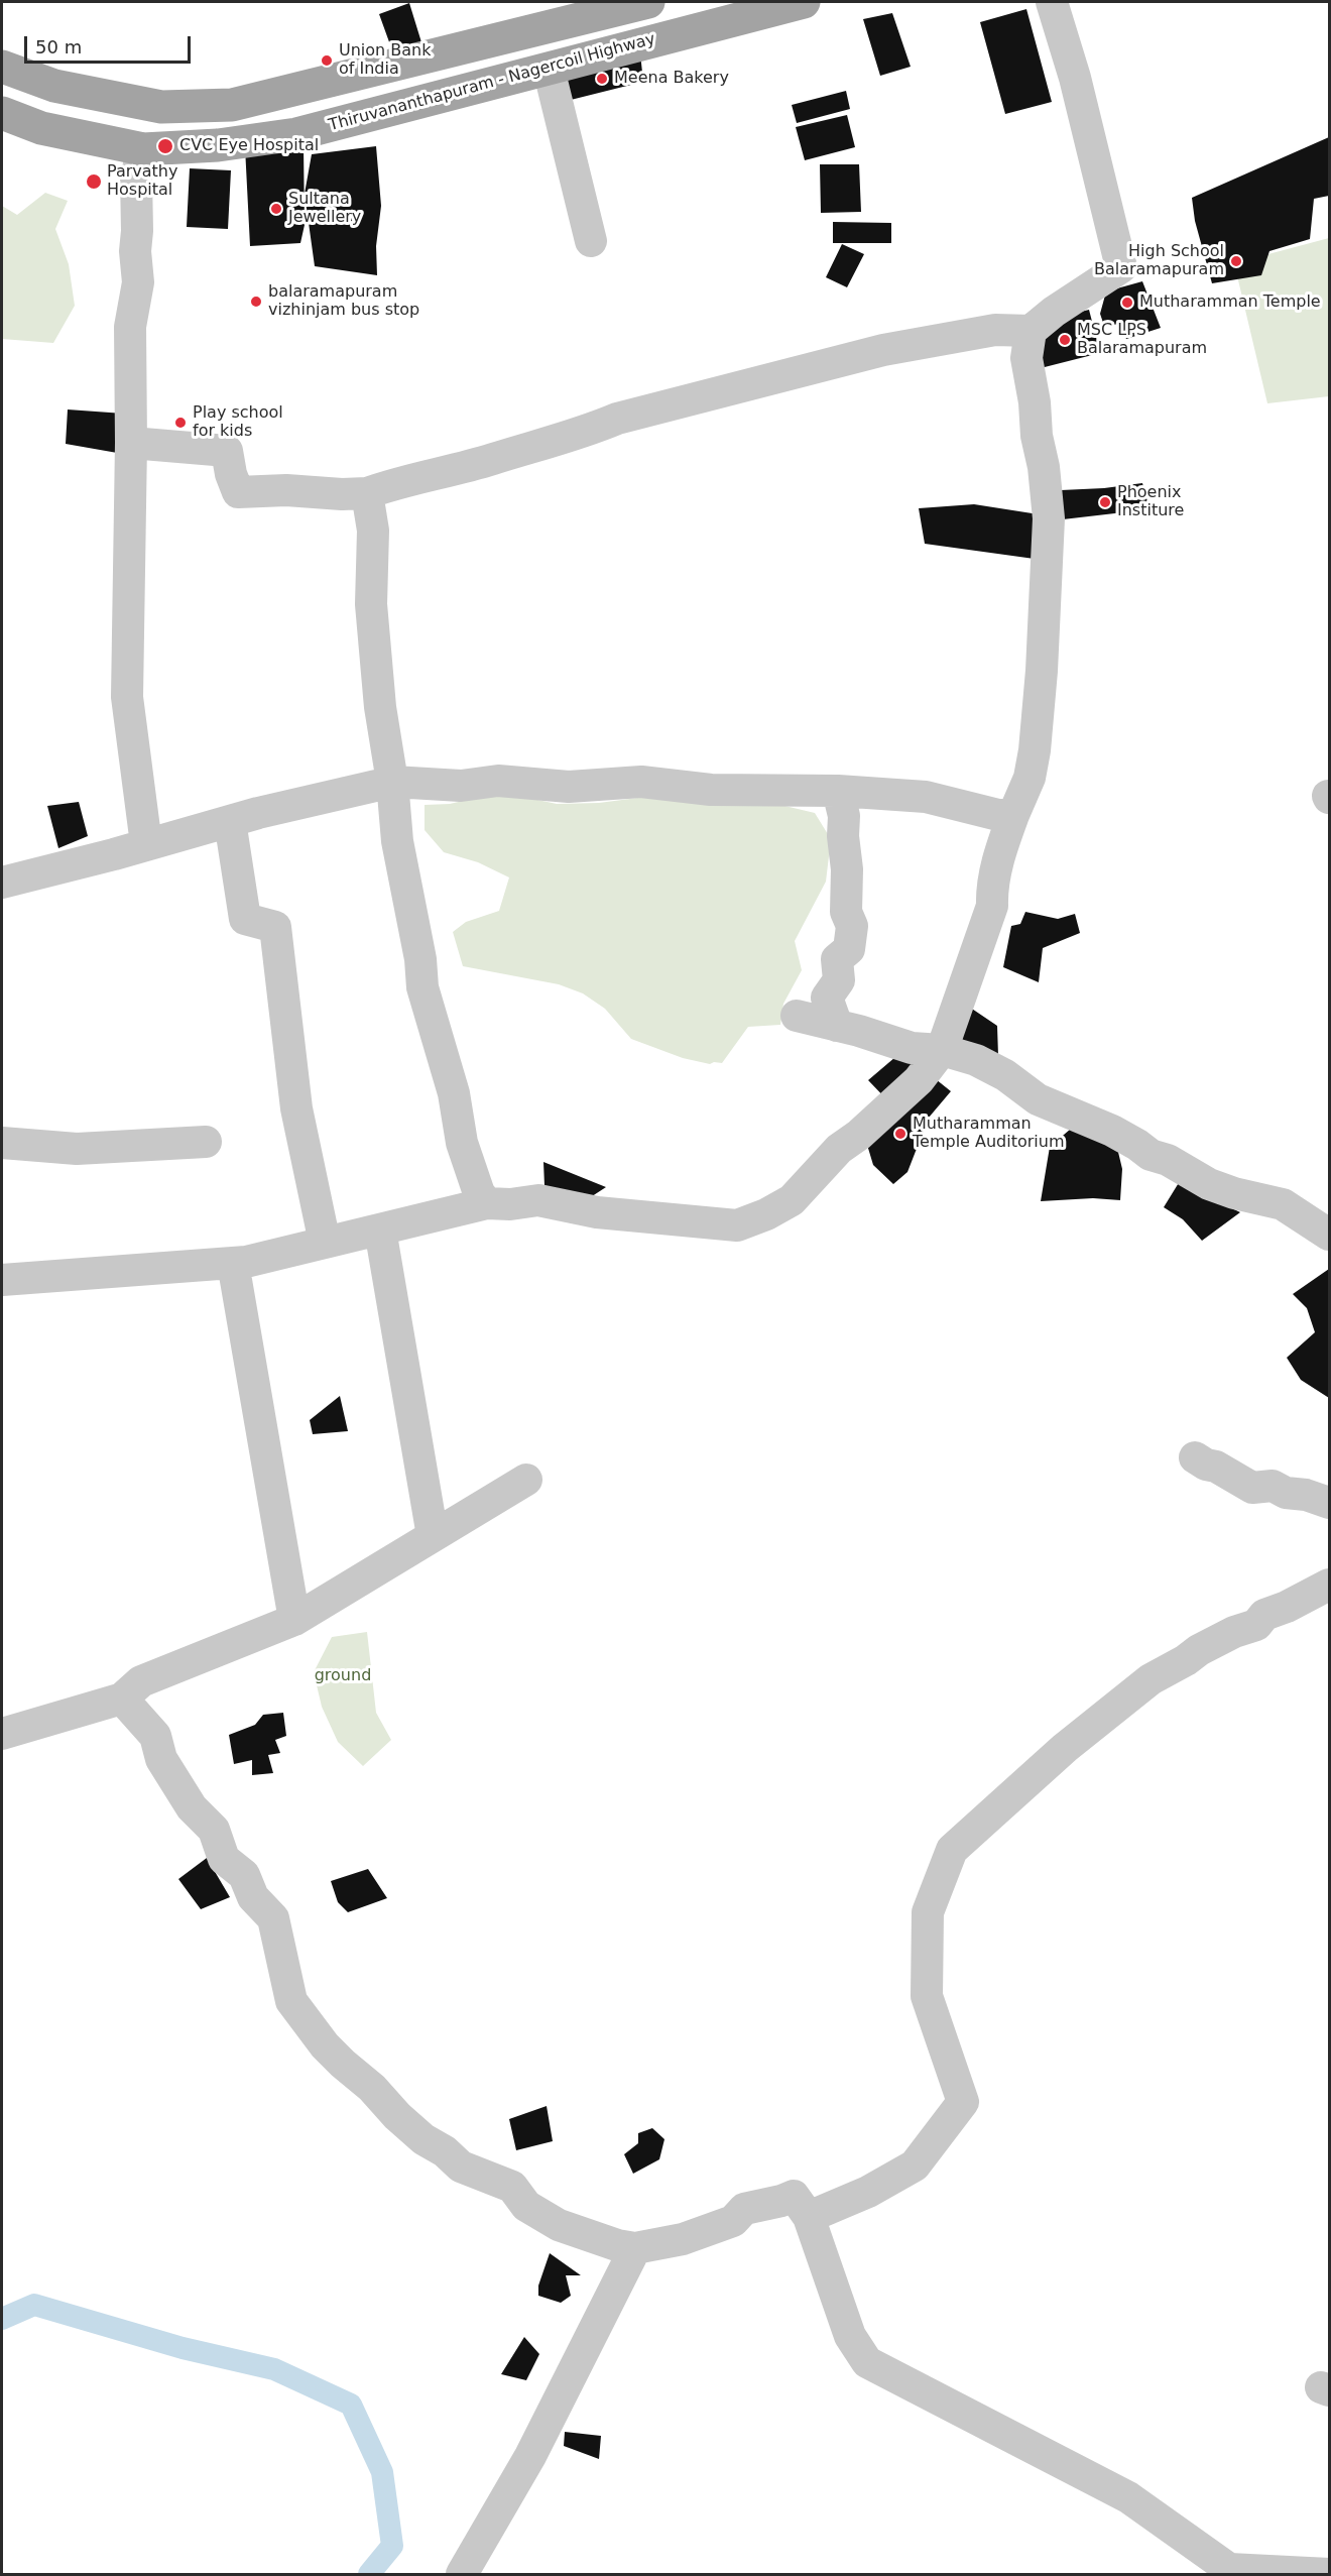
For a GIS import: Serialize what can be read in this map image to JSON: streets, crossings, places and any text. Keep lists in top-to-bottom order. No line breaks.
{"streets":{"main road":["Thiruvananthapuram - Nagercoil Highway"]},"parks":["ground"],"places":["Union Bank of India","Meena Bakery","CVC Eye Hospital","Parvathy Hospital","Sultana Jewellery","High School Balaramapuram","balaramapuram vizhinjam bus stop","Mutharamman Temple","MSC LPS Balaramapuram","Play school for kids","Phoenix Institure","Mutharamman Temple Auditorium"],"scale_bar":"50 m"}
